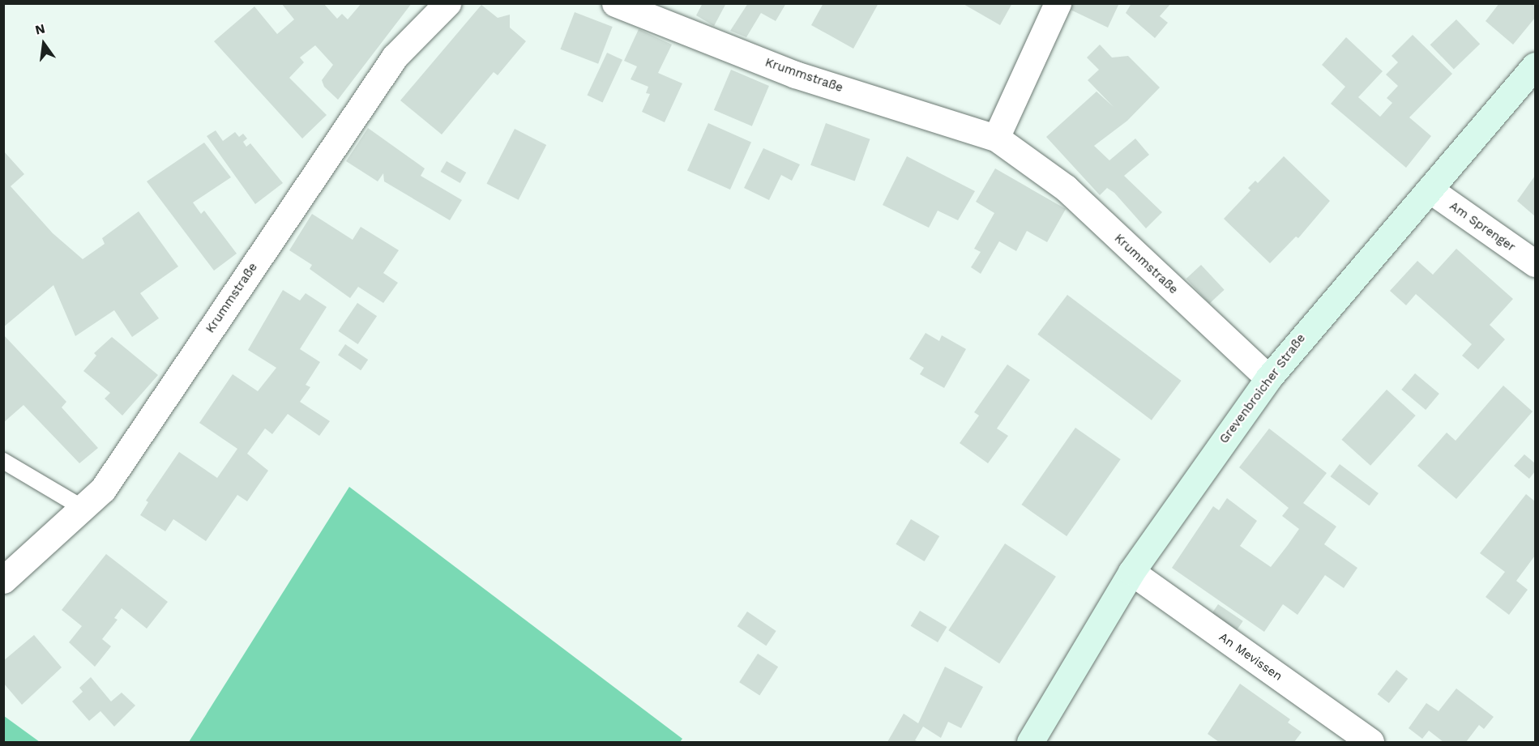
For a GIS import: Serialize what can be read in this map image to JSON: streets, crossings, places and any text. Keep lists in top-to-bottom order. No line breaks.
{"streets":{"street":["Krummstraße","Am Sprenger","Grevenbroicher Straße","An Mevissen"]},"crossings":[["Krummstraße","Grevenbroicher Straße"],["Am Sprenger","Grevenbroicher Straße"],["Grevenbroicher Straße","An Mevissen"]],"north":"top"}
